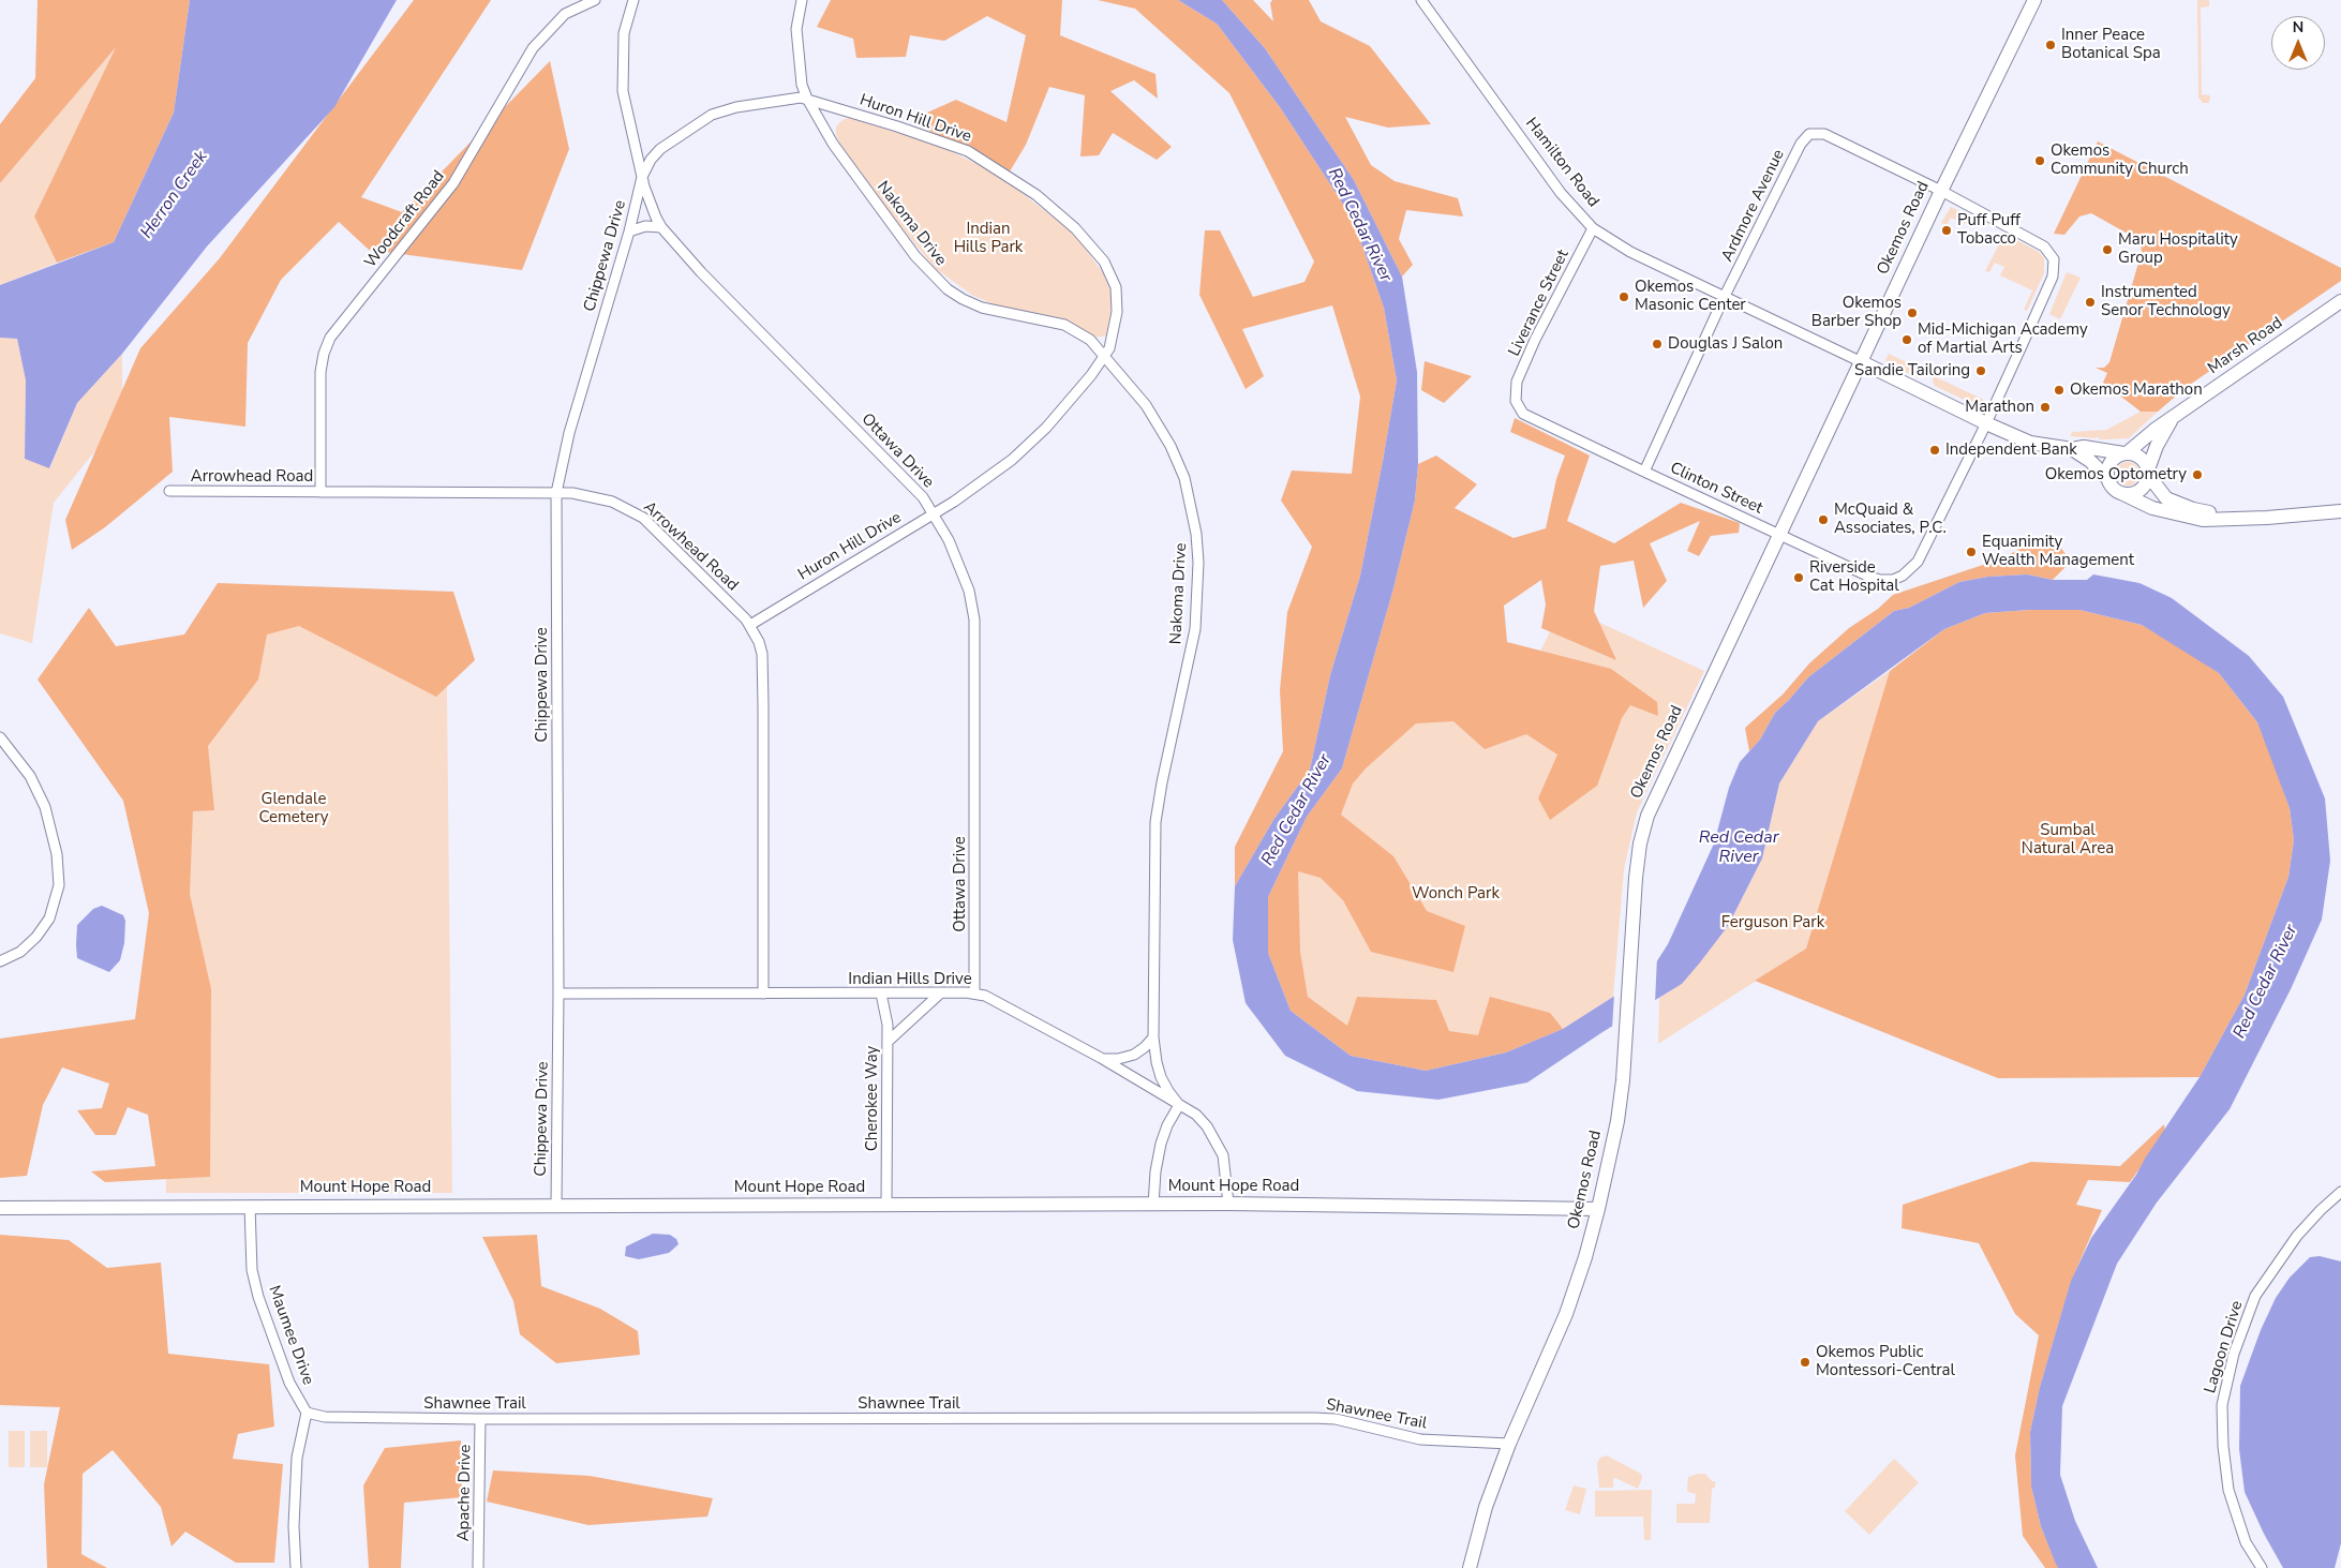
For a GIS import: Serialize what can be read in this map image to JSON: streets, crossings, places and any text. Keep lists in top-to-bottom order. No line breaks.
{"streets":{"street":["Huron Hill Drive","Hamilton Road","Ardmore Avenue","Woodcraft Road","Nakoma Drive","Okemos Road","Chippewa Drive","Liverance Street","Marsh Road","Ottawa Drive","Arrowhead Road","Clinton Street","Indian Hills Drive","Cherokee Way","Mount Hope Road","Maumee Drive","Lagoon Drive","Shawnee Trail","Apache Drive"]},"crossings":[["Huron Hill Drive","Nakoma Drive"],["Huron Hill Drive","Chippewa Drive"],["Huron Hill Drive","Ottawa Drive"],["Huron Hill Drive","Arrowhead Road"],["Hamilton Road","Ardmore Avenue"],["Hamilton Road","Okemos Road"],["Hamilton Road","Liverance Street"],["Hamilton Road","Marsh Road"],["Hamilton Road","Clinton Street"],["Ardmore Avenue","Okemos Road"],["Ardmore Avenue","Clinton Street"],["Woodcraft Road","Arrowhead Road"],["Nakoma Drive","Indian Hills Drive"],["Okemos Road","Clinton Street"],["Okemos Road","Mount Hope Road"],["Okemos Road","Shawnee Trail"],["Chippewa Drive","Ottawa Drive"],["Chippewa Drive","Arrowhead Road"],["Chippewa Drive","Indian Hills Drive"],["Chippewa Drive","Mount Hope Road"],["Liverance Street","Clinton Street"],["Ottawa Drive","Indian Hills Drive"],["Arrowhead Road","Indian Hills Drive"],["Indian Hills Drive","Cherokee Way"],["Indian Hills Drive","Mount Hope Road"],["Cherokee Way","Mount Hope Road"],["Mount Hope Road","Maumee Drive"],["Maumee Drive","Shawnee Trail"],["Shawnee Trail","Apache Drive"]],"water":["Herron Creek","Red Cedar River"],"parks":["Indian Hills Park","Glendale Cemetery","Sumbal Natural Area","Wonch Park","Ferguson Park"],"places":["Inner Peace Botanical Spa","Okemos Community Church","Puff Puff Tobacco","Maru Hospitality Group","Okemos Masonic Center","Instrumented Senor Technology","Okemos Barber Shop","Mid-Michigan Academy of Martial Arts","Douglas J Salon","Sandie Tailoring","Okemos Marathon","Marathon","Independent Bank","Okemos Optometry","McQuaid & Associates, P.C.","Equanimity Wealth Management","Riverside Cat Hospital","Okemos Public Montessori-Central"],"north":"top"}
